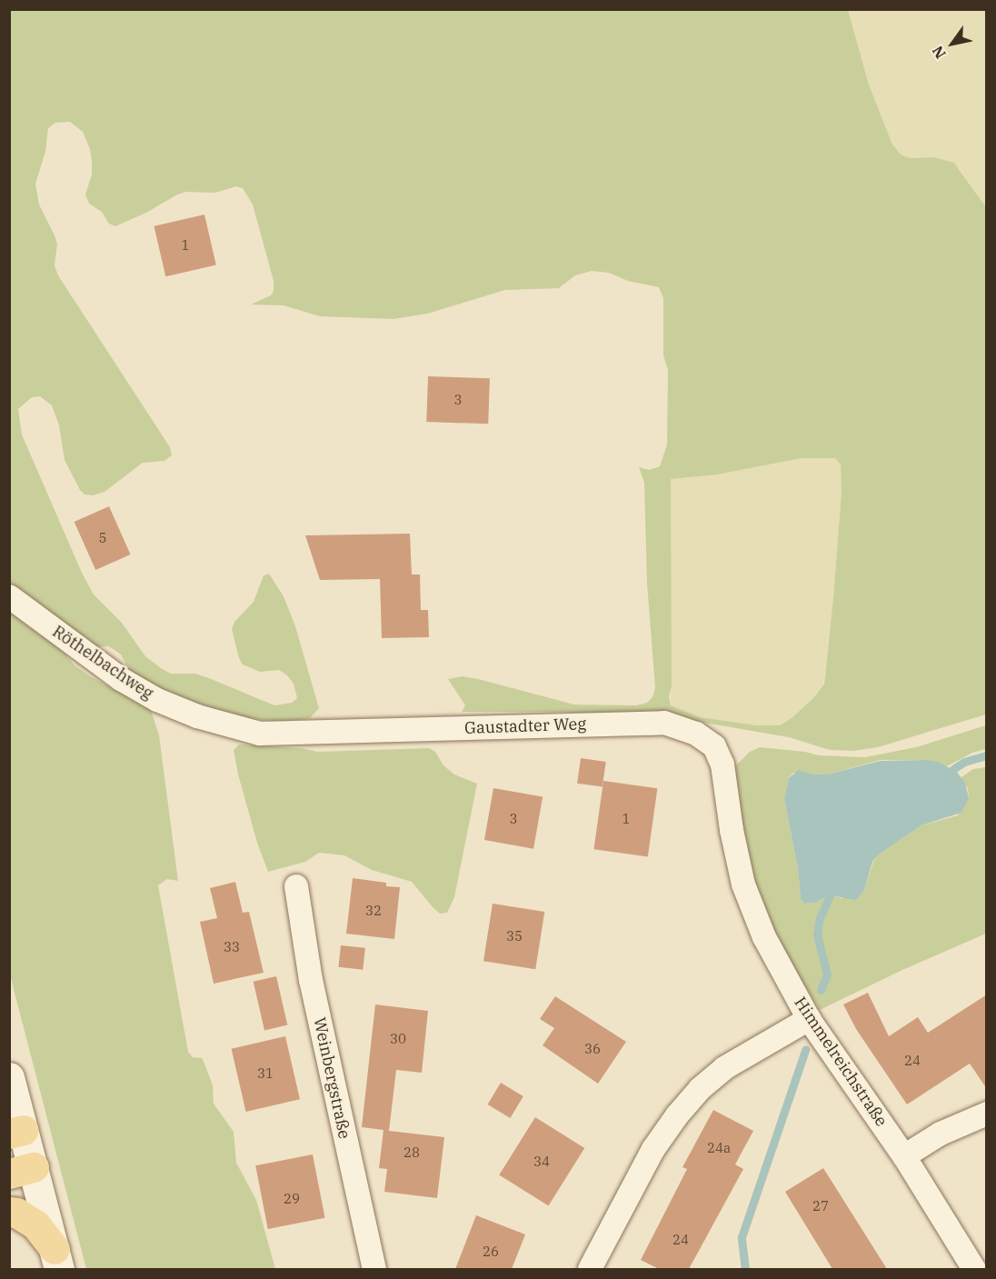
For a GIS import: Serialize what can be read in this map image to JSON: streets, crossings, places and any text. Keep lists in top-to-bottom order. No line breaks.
{"streets":{"street":["Röthelbachweg","Gaustadter Weg","Himmelreichstraße","Weinbergstraße"]},"crossings":[["Röthelbachweg","Gaustadter Weg"],["Gaustadter Weg","Himmelreichstraße"]],"house_numbers":["1","3","5","3","1","32","35","33","30","36","24","31","24a","28","34","29","27","24","26"],"north":"bottom left"}
